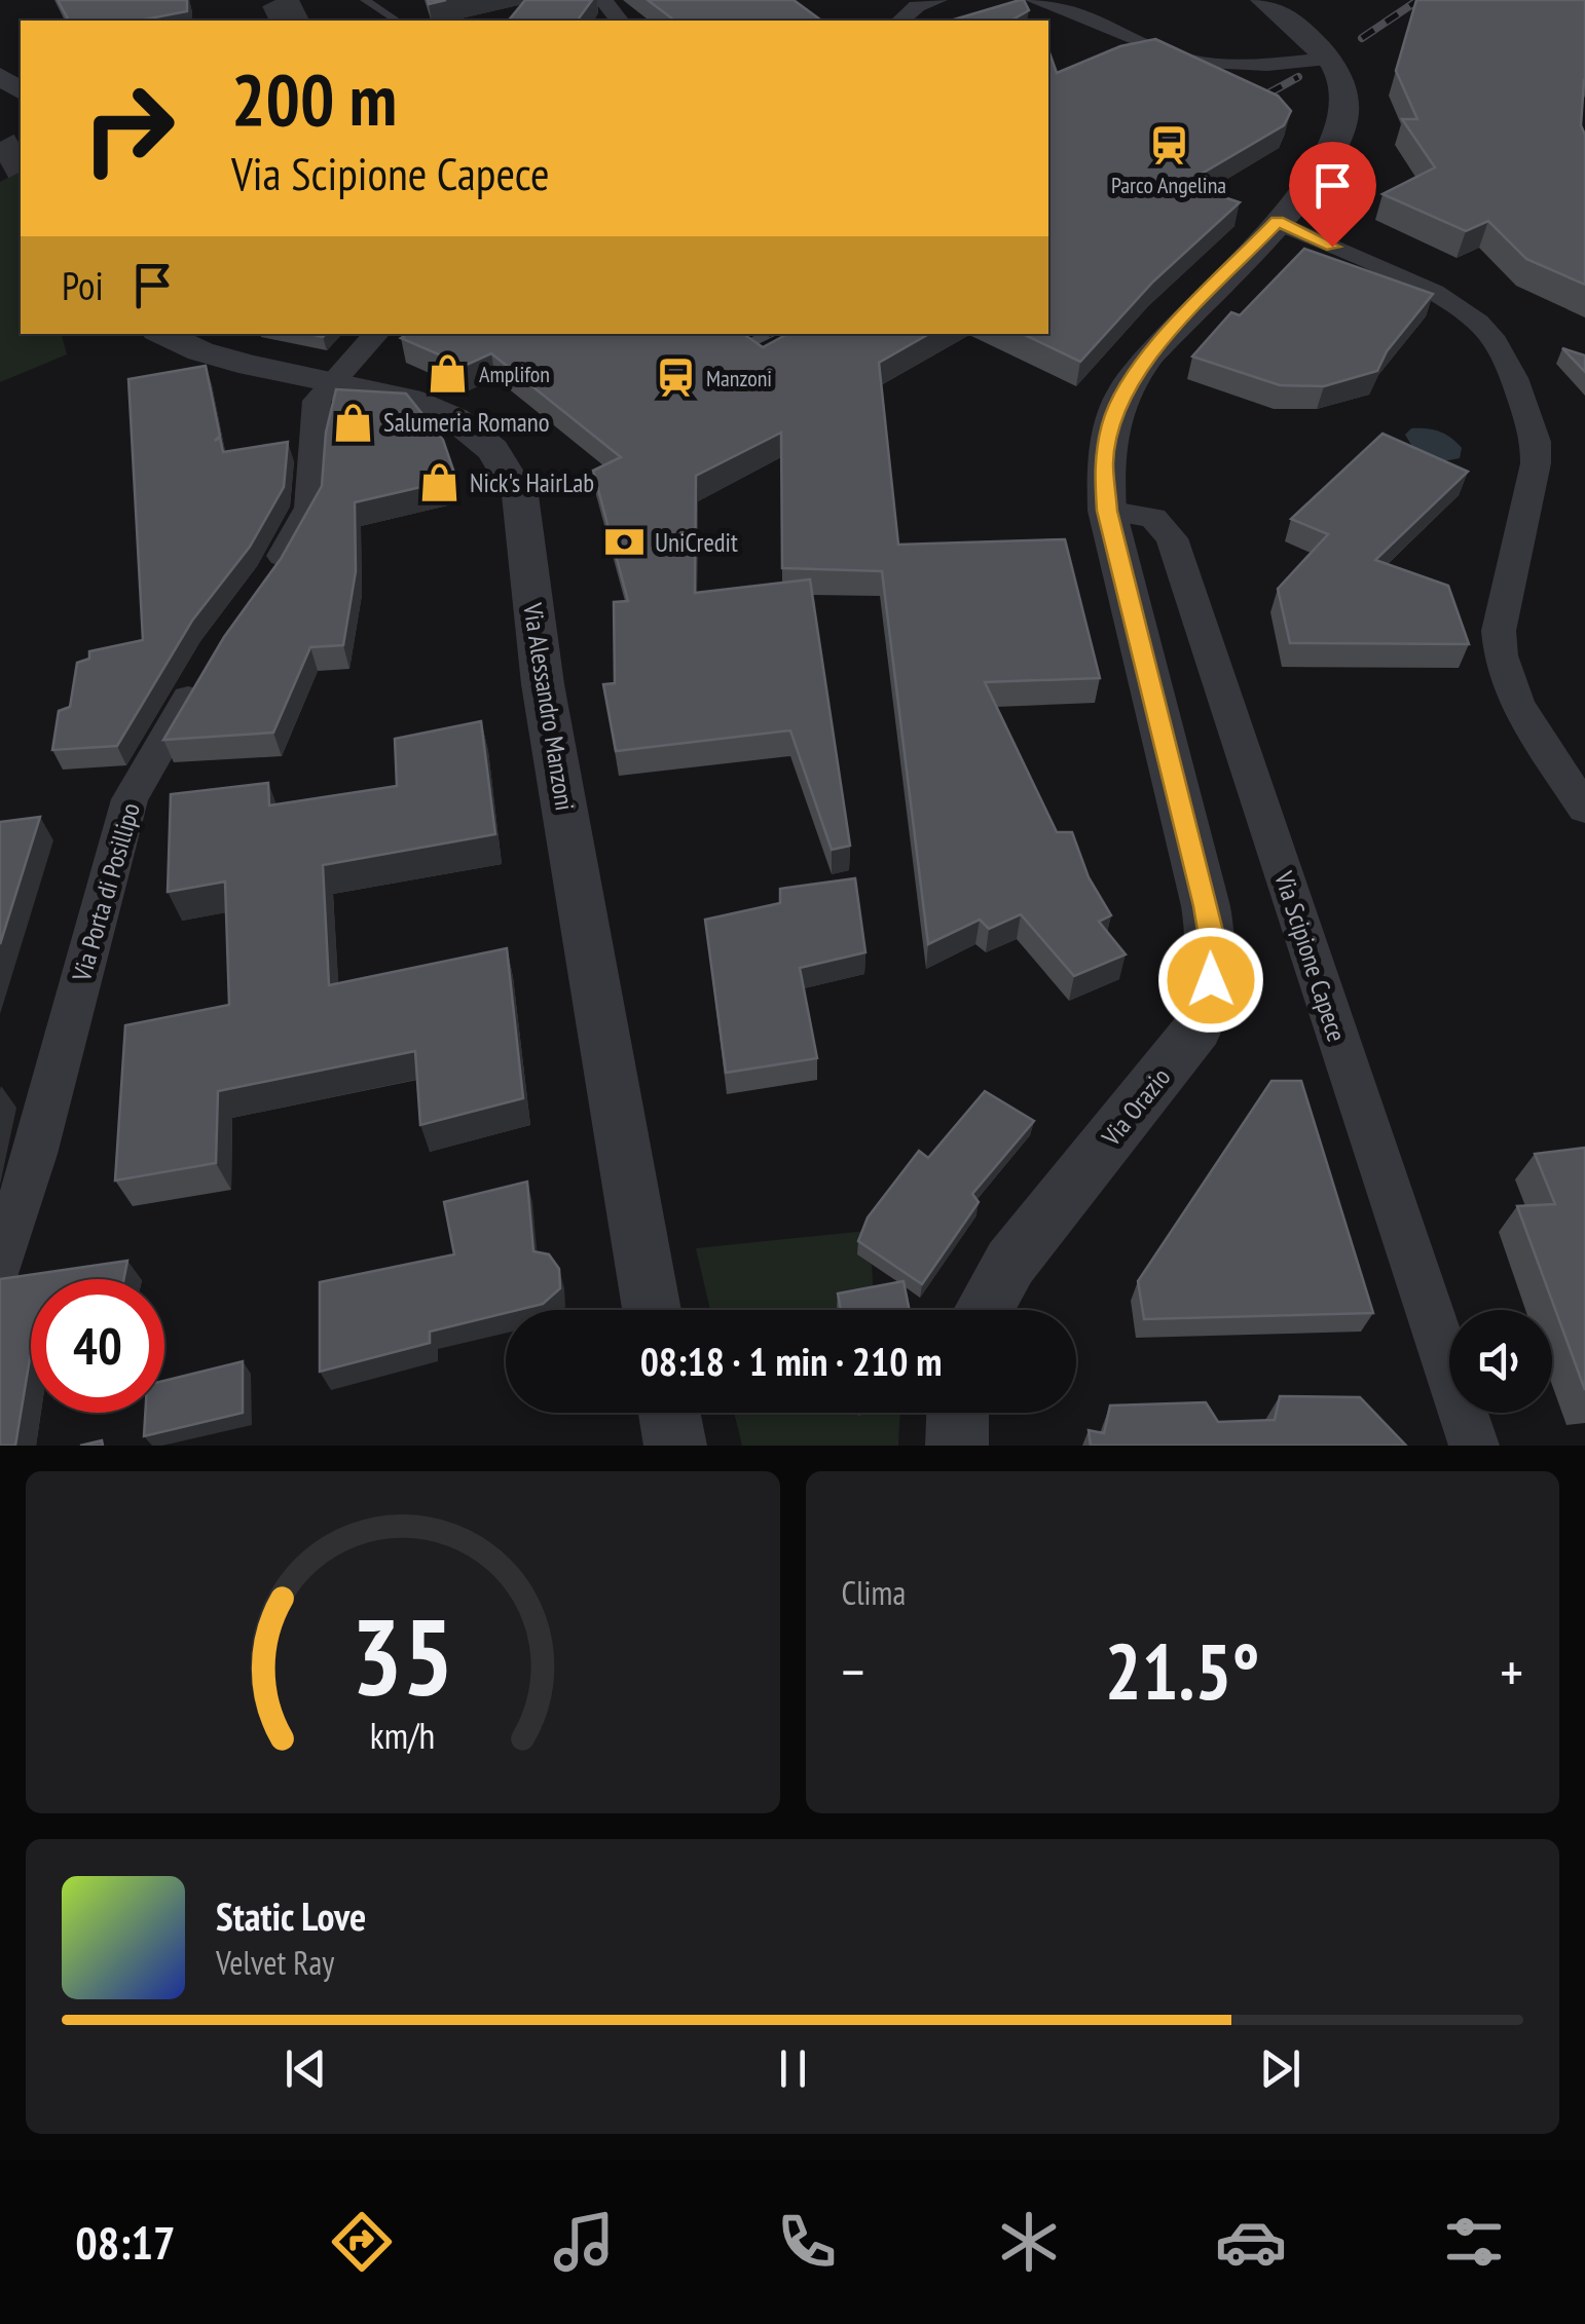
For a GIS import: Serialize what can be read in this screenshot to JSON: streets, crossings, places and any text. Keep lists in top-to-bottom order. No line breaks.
{"streets":{"street":["Via Alessandro Manzoni","Via Porta di Posillipo","Via Scipione Capece","Via Orazio"]},"crossings":[["Via Scipione Capece","Via Orazio"]],"places":{"station":["Parco Angelina","Manzoni"],"shop":["Amplifon","Salumeria Romano","Nick's HairLab"],"bank":["UniCredit"]},"page":{"turn":["200 m","Via Scipione Capece"],"then":"Poi","limit":"40","trip":"08:18 · 1 min · 210 m","tile":"Clima","heat":["−","21.5°","+"],"song":["Static Love","Velvet Ray"],"tabs":"08:17","gauge":["35","km/h"]}}
